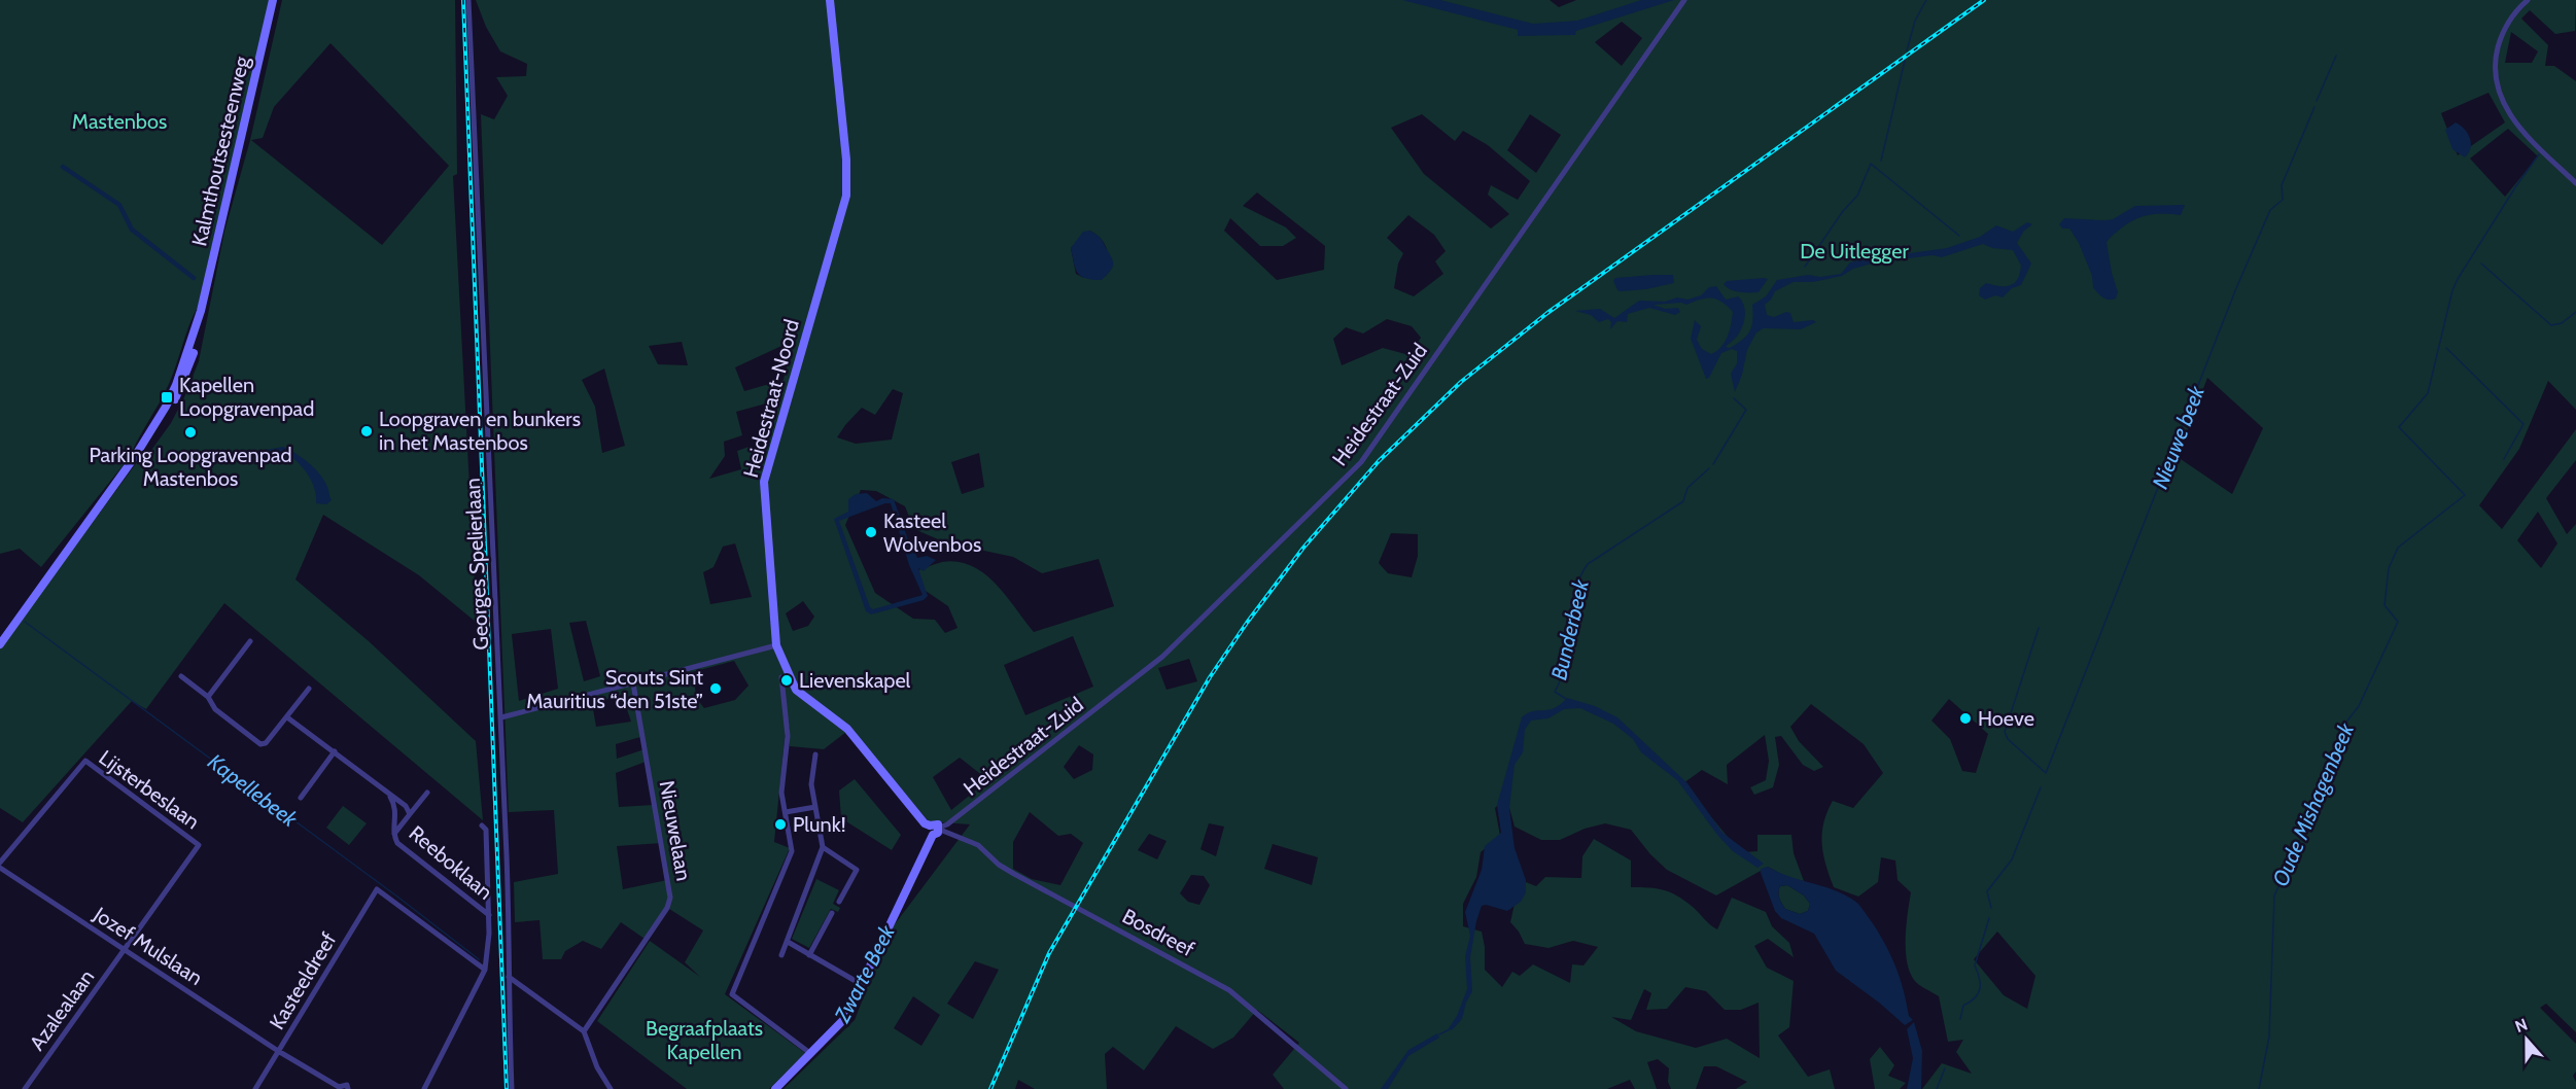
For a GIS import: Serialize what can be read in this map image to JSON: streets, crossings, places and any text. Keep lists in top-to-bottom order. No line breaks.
{"streets":{"street":["Kalmthoutsesteenweg","Heidestraat-Noord","Heidestraat-Zuid","Georges Spelierlaan","Lijsterbeslaan","Nieuwelaan","Reeboklaan","Bosdreef","Jozef Mulslaan","Kasteeldreef","Azalealaan"]},"crossings":[["Heidestraat-Noord","Heidestraat-Zuid"],["Heidestraat-Noord","Bosdreef"],["Heidestraat-Zuid","Bosdreef"],["Lijsterbeslaan","Jozef Mulslaan"],["Lijsterbeslaan","Azalealaan"],["Jozef Mulslaan","Kasteeldreef"],["Jozef Mulslaan","Azalealaan"]],"water":["Nieuwe beek","Bunderbeek","Kapellebeek","Oude Mishagenbeek","Zwarte Beek"],"parks":["Mastenbos","De Uitlegger","Begraafplaats Kapellen"],"places":{"transit":["Kapellen Loopgravenpad"],"other":["Loopgraven en bunkers in het Mastenbos","Parking Loopgravenpad Mastenbos","Kasteel Wolvenbos","Lievenskapel","Scouts Sint Mauritius “den 51ste”","Hoeve","Plunk!"]},"north":"top"}
